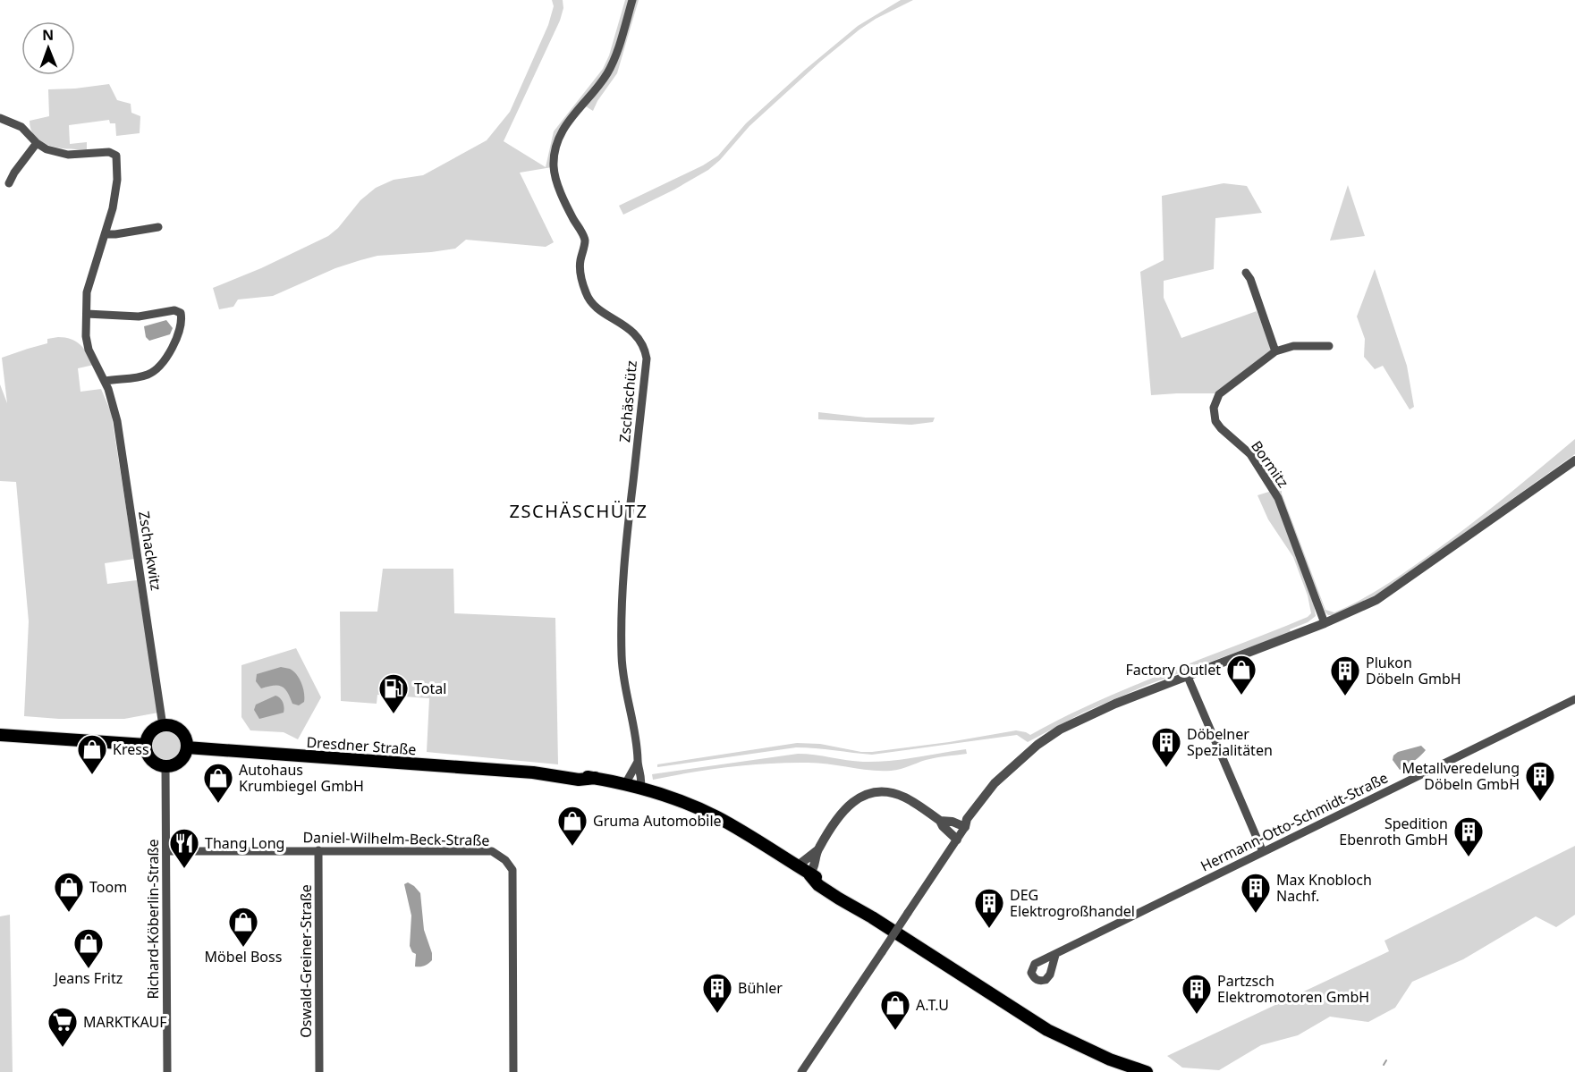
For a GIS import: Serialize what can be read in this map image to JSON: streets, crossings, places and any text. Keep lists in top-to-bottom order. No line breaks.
{"streets":{"main road":["Dresdner Straße"],"street":["Zschäschütz","Bormitz","Zschackwitz","Hermann-Otto-Schmidt-Straße","Daniel-Wilhelm-Beck-Straße","Richard-Köberlin-Straße","Oswald-Greiner-Straße"]},"crossings":[["Zschäschütz","Dresdner Straße"],["Zschackwitz","Dresdner Straße"],["Zschackwitz","Richard-Köberlin-Straße"],["Dresdner Straße","Richard-Köberlin-Straße"],["Daniel-Wilhelm-Beck-Straße","Richard-Köberlin-Straße"],["Daniel-Wilhelm-Beck-Straße","Oswald-Greiner-Straße"]],"districts":["ZSCHÄSCHÜTZ"],"places":{"shop":["Factory Outlet","Kress","Autohaus Krumbiegel GmbH","Gruma Automobile","Toom","Möbel Boss","Jeans Fritz","A.T.U"],"building":["Plukon Döbeln GmbH","Döbelner Spezialitäten","Metallveredelung Döbeln GmbH","Spedition Ebenroth GmbH","Max Knobloch Nachf.","DEG Elektrogroßhandel","Bühler","Partzsch Elektromotoren GmbH"],"fuel station":["Total"],"restaurant":["Thang Long"],"supermarket":["MARKTKAUF"]},"north":"top"}
